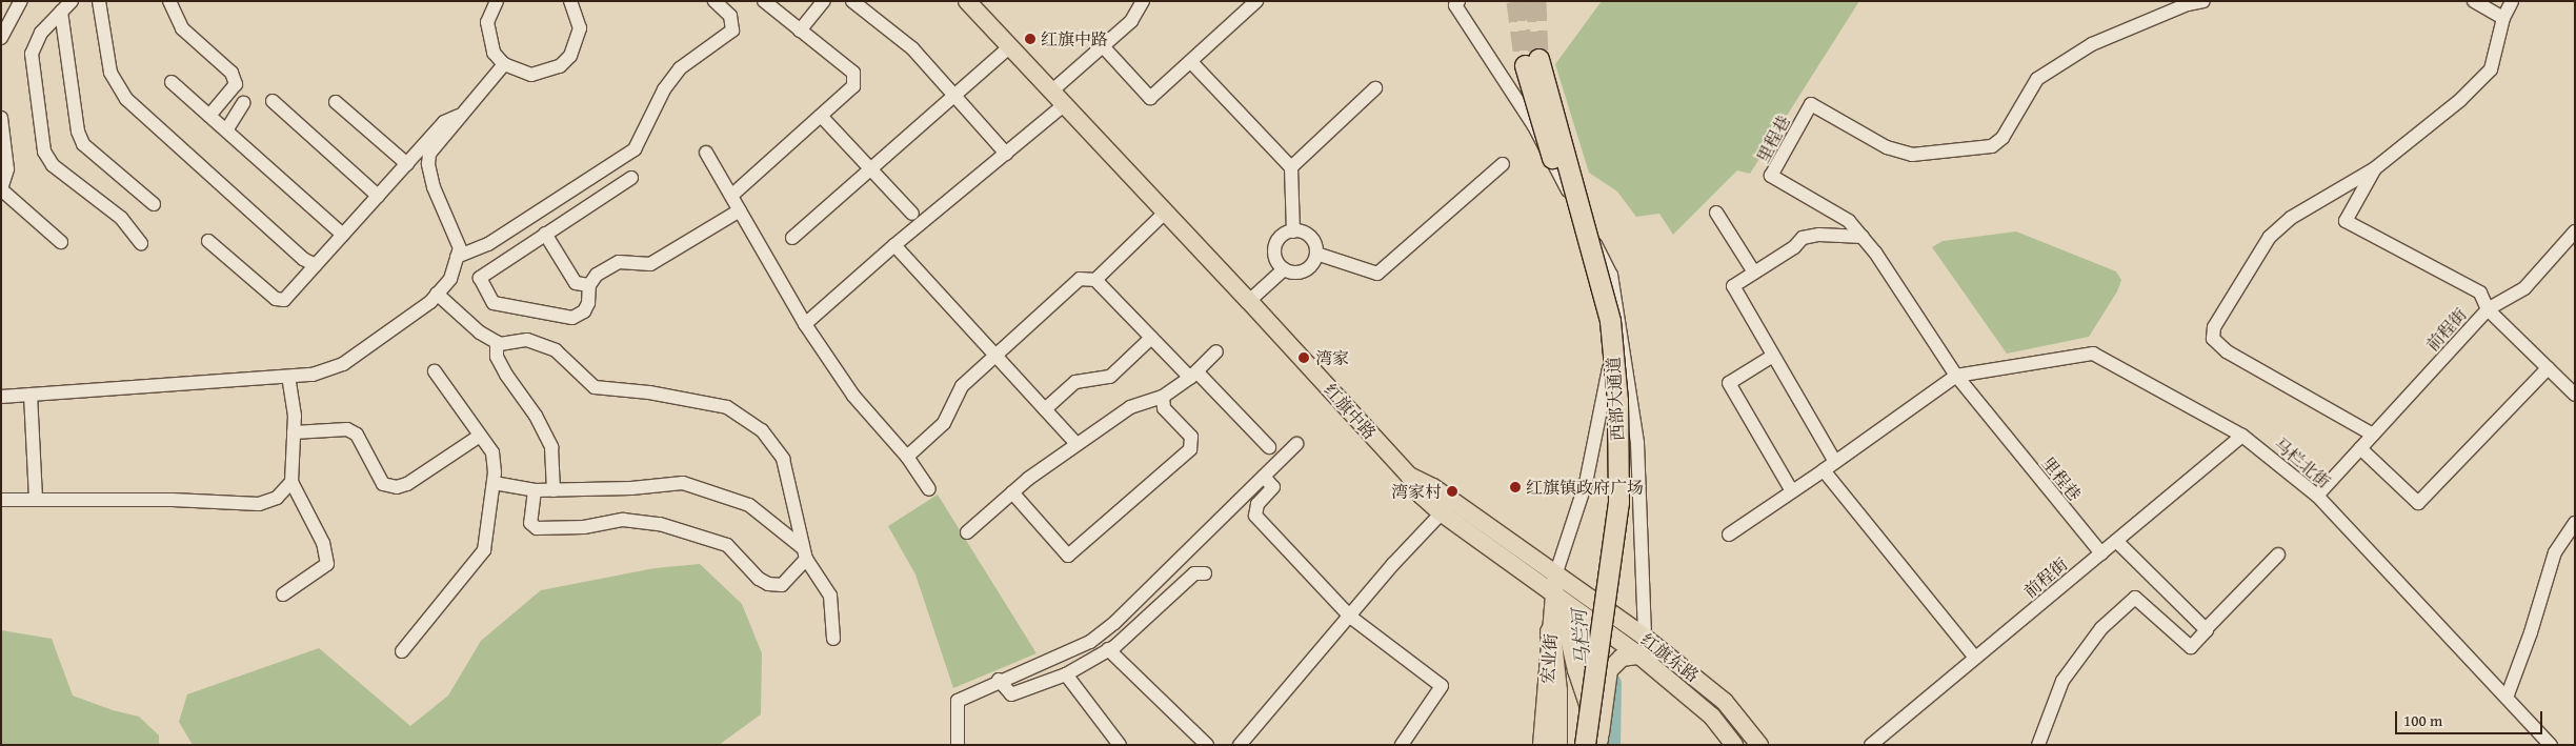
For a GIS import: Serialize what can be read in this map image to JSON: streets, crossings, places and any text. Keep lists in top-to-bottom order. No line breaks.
{"streets":{"highway":["西部大通道"],"main road":["红旗中路","红旗东路","宏业街"],"street":["里程巷","前程街","马栏北街"]},"crossings":[["里程巷","前程街"],["里程巷","马栏北街"],["前程街","马栏北街"],["红旗中路","红旗东路"],["红旗中路","宏业街"],["红旗东路","宏业街"]],"water":["马栏河"],"places":["红旗中路","湾家","红旗镇政府广场","湾家村"],"scale_bar":"100 m"}
